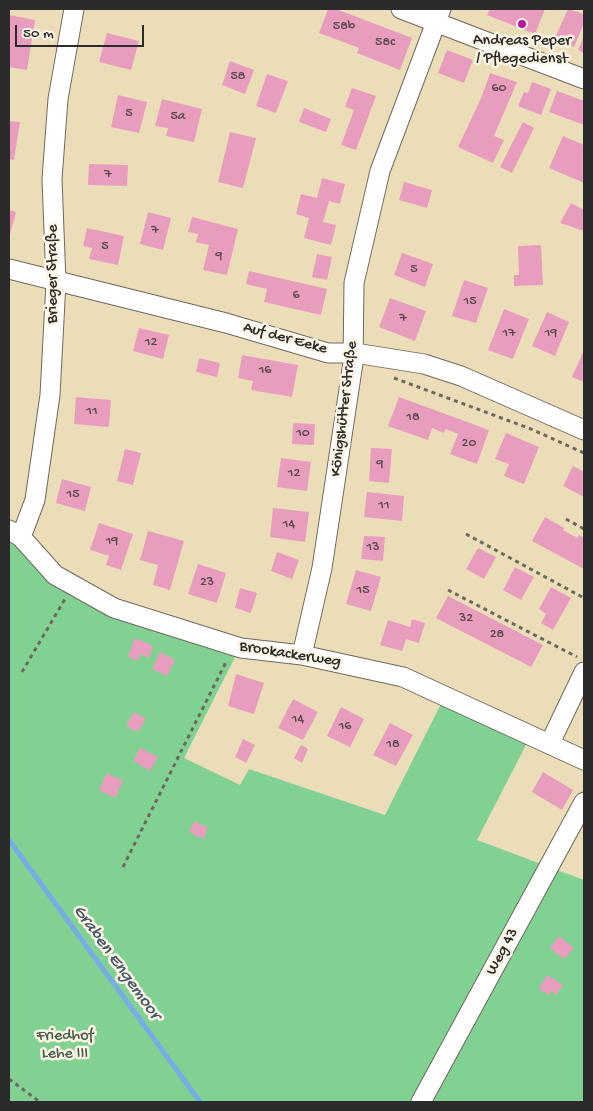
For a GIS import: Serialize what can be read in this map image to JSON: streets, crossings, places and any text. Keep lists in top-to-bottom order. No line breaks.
{"streets":{"street":["Brieger Straße","Auf der Eeke","Königshütter Straße","Brookackerweg","Weg 43"]},"crossings":[["Brieger Straße","Auf der Eeke"],["Brieger Straße","Brookackerweg"],["Auf der Eeke","Königshütter Straße"],["Königshütter Straße","Brookackerweg"]],"water":["Graben Engemoor"],"parks":["Friedhof Lehe III"],"places":["Andreas Peper / Pflegedienst"],"house_numbers":["58b","58c","58","60","5","5a","7","7","5","9","5","6","15","7","17","19","12","16","11","18","10","20","9","12","15","11","14","19","13","23","15","32","28","14","16","18"],"scale_bar":"50 m"}
